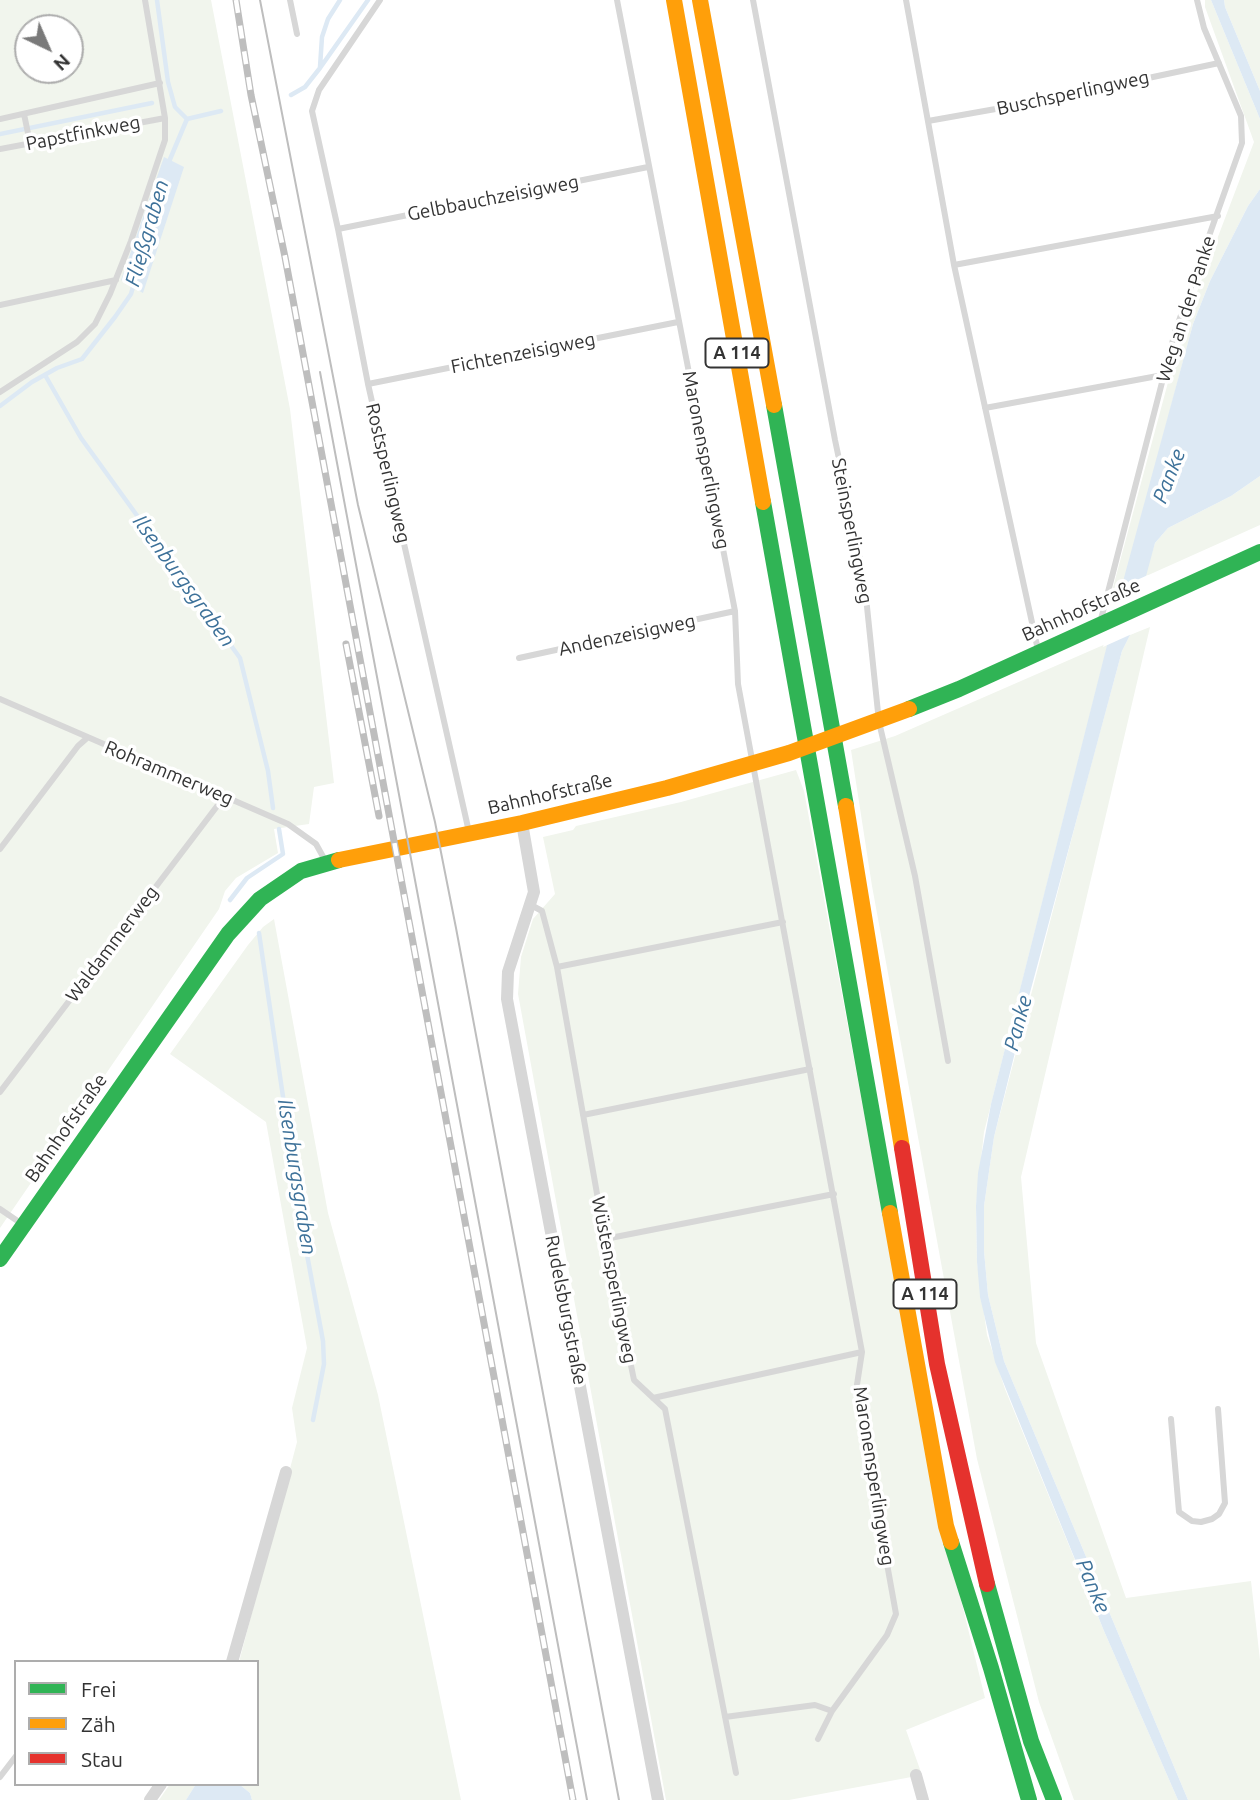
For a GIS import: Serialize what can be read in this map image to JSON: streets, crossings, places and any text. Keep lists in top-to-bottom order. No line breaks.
{"streets":{"main road":["A 114","Bahnhofstraße"],"street":["Rudelsburgstraße"],"lane":["Buschsperlingweg","Papstfinkweg","Gelbbauchzeisigweg","Weg an der Panke","Fichtenzeisigweg","Maronensperlingweg","Rostsperlingweg","Steinsperlingweg","Andenzeisigweg","Rohrammerweg","Waldammerweg","Wüstensperlingweg"]},"crossings":[["Buschsperlingweg","Weg an der Panke"],["Gelbbauchzeisigweg","Maronensperlingweg"],["Gelbbauchzeisigweg","Rostsperlingweg"],["Weg an der Panke","Bahnhofstraße"],["Fichtenzeisigweg","Maronensperlingweg"],["Fichtenzeisigweg","Rostsperlingweg"],["Maronensperlingweg","Bahnhofstraße"],["Maronensperlingweg","Andenzeisigweg"],["Rostsperlingweg","Bahnhofstraße"],["Steinsperlingweg","Bahnhofstraße"],["Bahnhofstraße","Rohrammerweg"],["Bahnhofstraße","Rudelsburgstraße"],["Rohrammerweg","Waldammerweg"],["Wüstensperlingweg","Rudelsburgstraße"]],"water":["Fließgraben","Panke","Ilsenburgsgraben"],"legend":["Frei","Zäh","Stau"],"north":"bottom right"}
